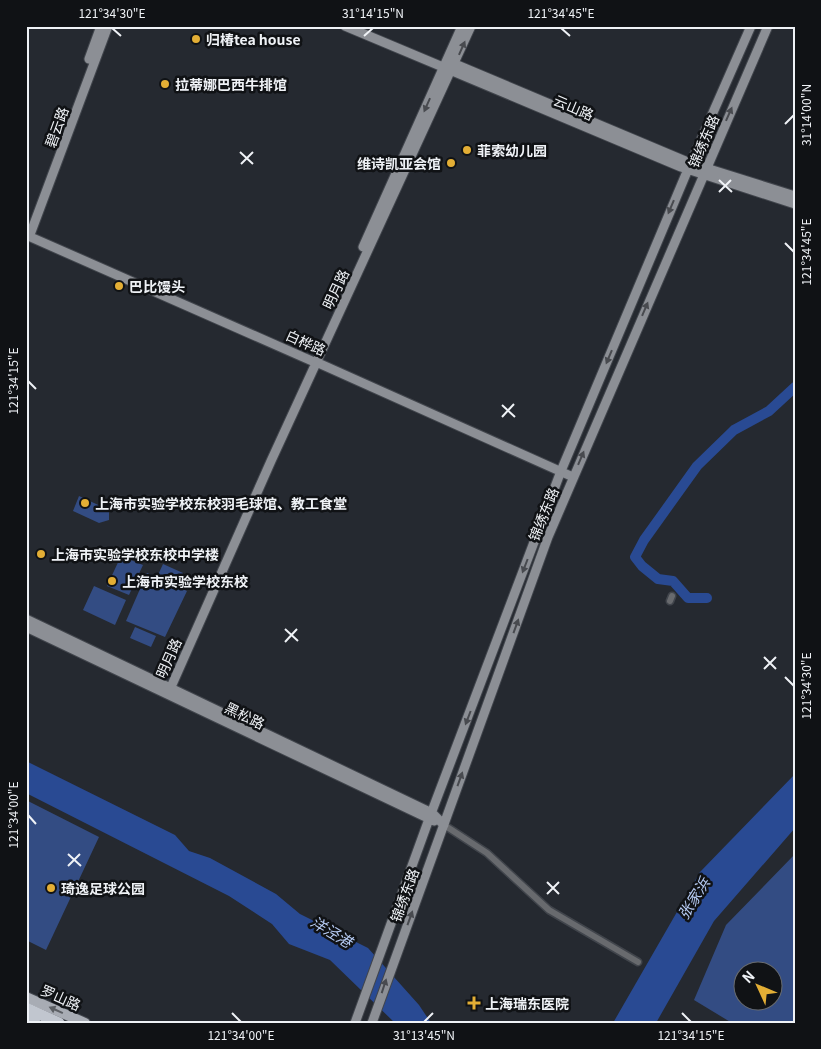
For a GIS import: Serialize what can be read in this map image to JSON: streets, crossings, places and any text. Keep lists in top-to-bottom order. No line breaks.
{"streets":{"main road":["云山路","碧云路","锦绣东路","明月路","白桦路","罗山路"]},"crossings":[["云山路","锦绣东路"],["云山路","明月路"],["碧云路","白桦路"],["锦绣东路","白桦路"],["明月路","白桦路"]],"one_way":["罗山路"],"water":["张家浜","洋泾港"],"places":{"other":["归椿tea house","拉蒂娜巴西牛排馆","菲索幼儿园","维诗凯亚会馆","巴比馒头","上海市实验学校东校羽毛球馆、教工食堂","上海市实验学校东校中学楼","上海市实验学校东校","琦逸足球公园"],"health":["上海瑞东医院"]},"north":"top left","coordinates":["121°34'30\"E","31°14'15\"N","121°34'45\"E","31°14'00\"N","121°34'15\"E","121°34'00\"E","31°13'45\"N"]}
